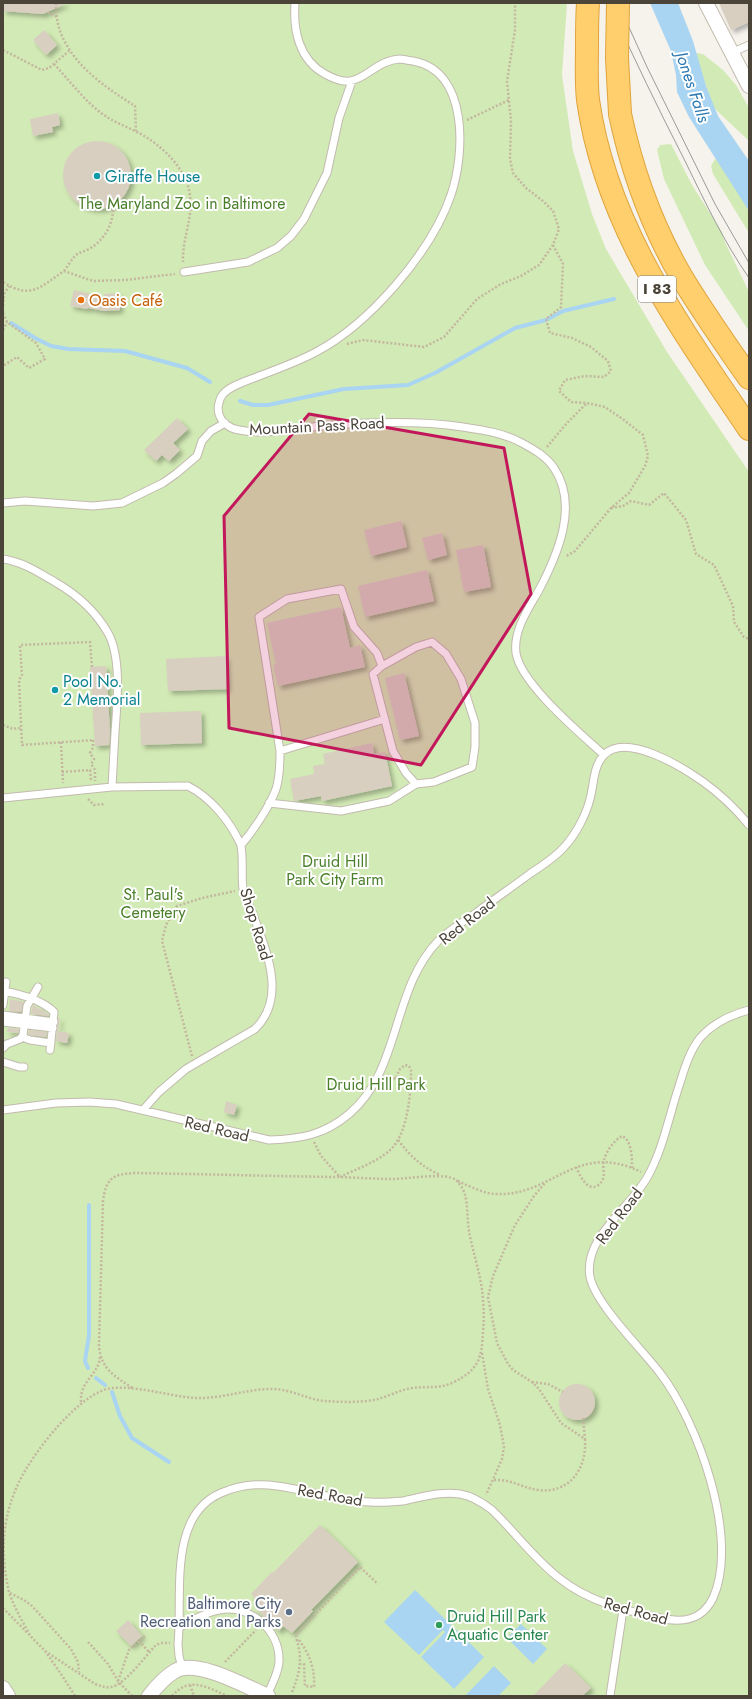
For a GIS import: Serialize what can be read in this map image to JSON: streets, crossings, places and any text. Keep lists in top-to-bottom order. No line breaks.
{"streets":{"highway":["I 83"],"lane":["Mountain Pass Road","Red Road","Shop Road"]},"crossings":[["Mountain Pass Road","Red Road"],["Red Road","Shop Road"]],"water":["Jones Falls"],"parks":["The Maryland Zoo in Baltimore","Druid Hill Park City Farm","St. Paul's Cemetery","Druid Hill Park"],"places":["Giraffe House","Oasis Café","Pool No. 2 Memorial","Baltimore City Recreation and Parks","Druid Hill Park Aquatic Center"]}
